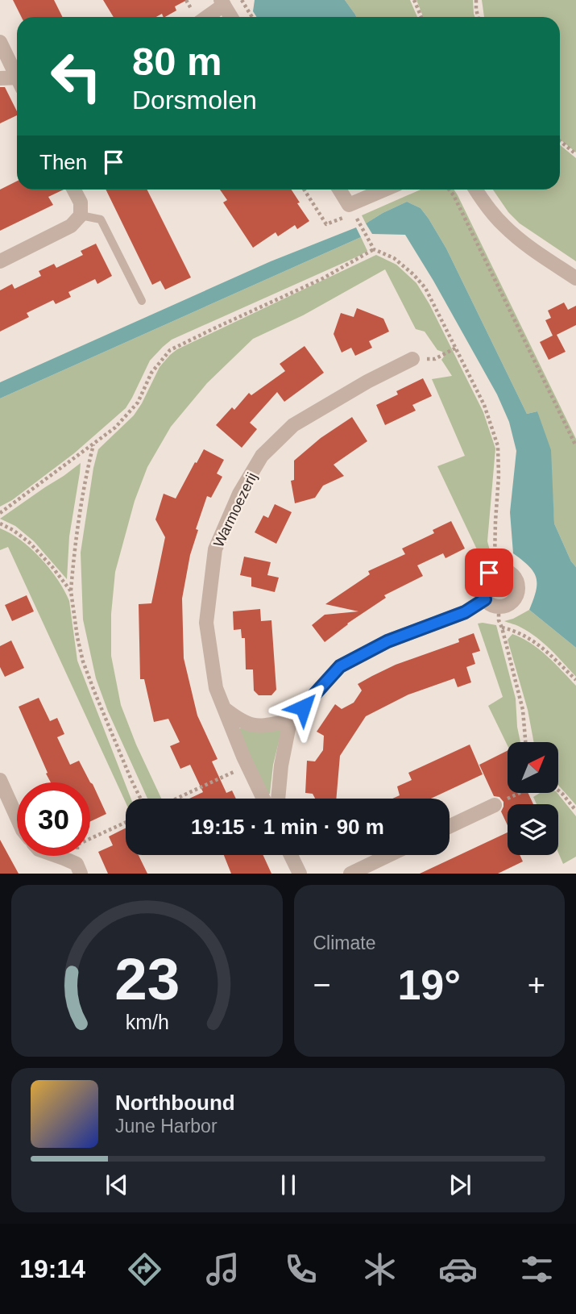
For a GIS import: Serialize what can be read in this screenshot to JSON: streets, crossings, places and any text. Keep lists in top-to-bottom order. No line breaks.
{"streets":{"street":["Warmoezerij"]},"north":"top right","page":{"turn":["80 m","Dorsmolen"],"then":"Then","limit":"30","trip":"19:15 · 1 min · 90 m","tile":"Climate","heat":["−","19°","+"],"song":["Northbound","June Harbor"],"tabs":"19:14","gauge":["23","km/h"]}}
